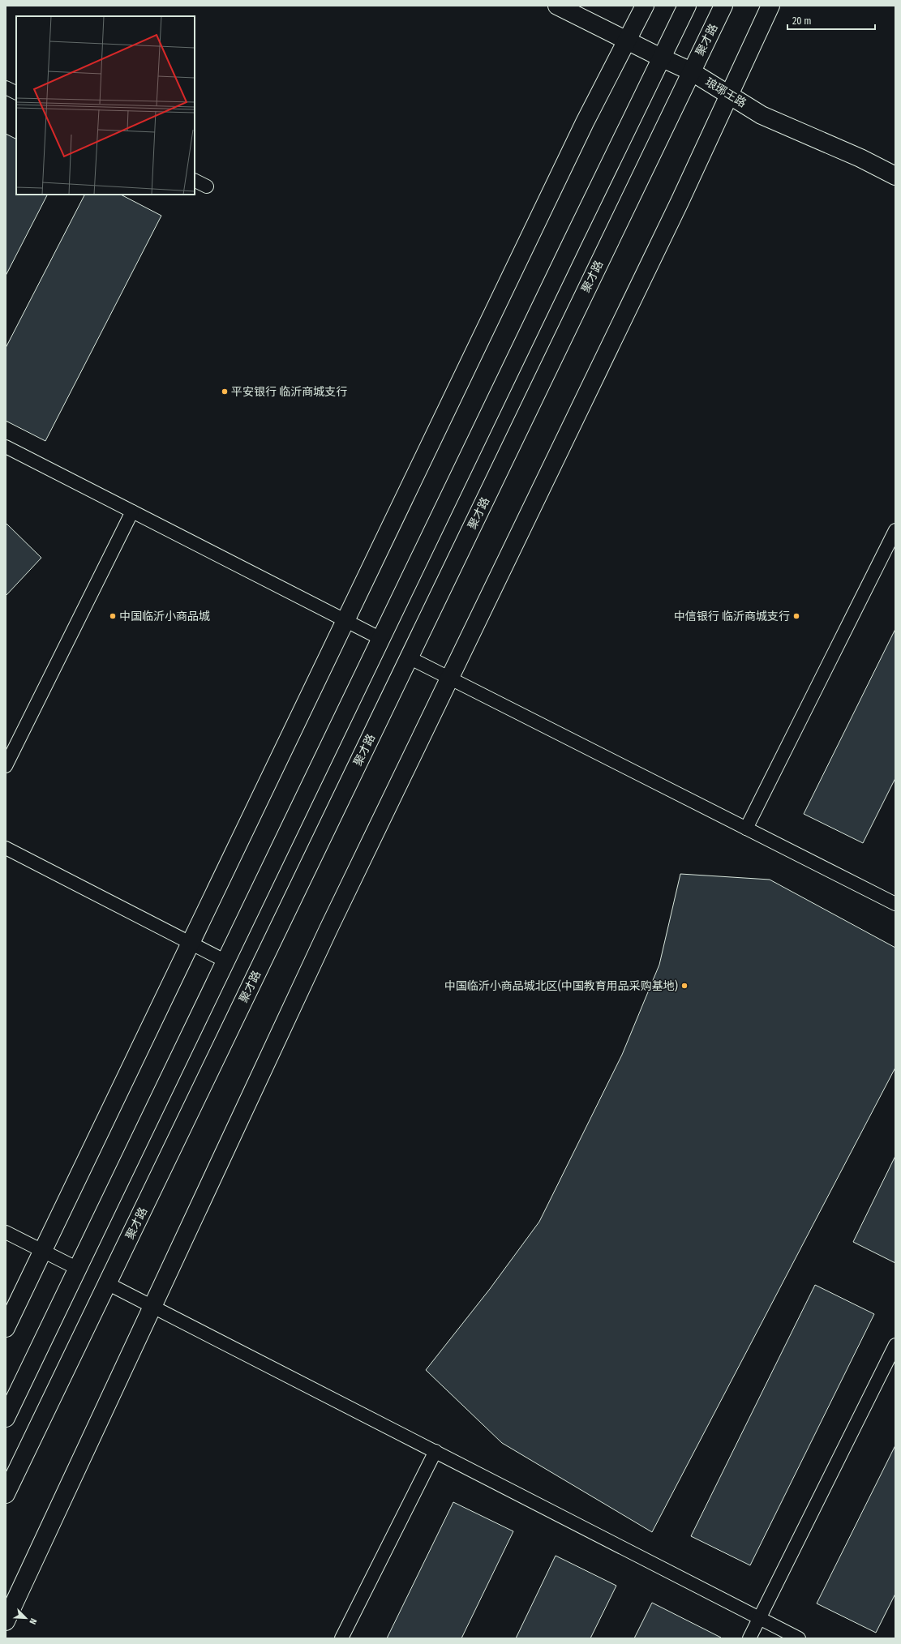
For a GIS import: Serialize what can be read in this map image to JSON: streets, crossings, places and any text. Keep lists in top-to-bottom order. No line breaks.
{"streets":{"main road":["聚才路","琅琊王路"]},"crossings":[["聚才路","琅琊王路"]],"places":["平安银行 临沂商城支行","中国临沂小商品城","中信银行 临沂商城支行","中国临沂小商品城北区(中国教育用品采购基地)"],"scale_bar":"20 m","north":"bottom right"}
